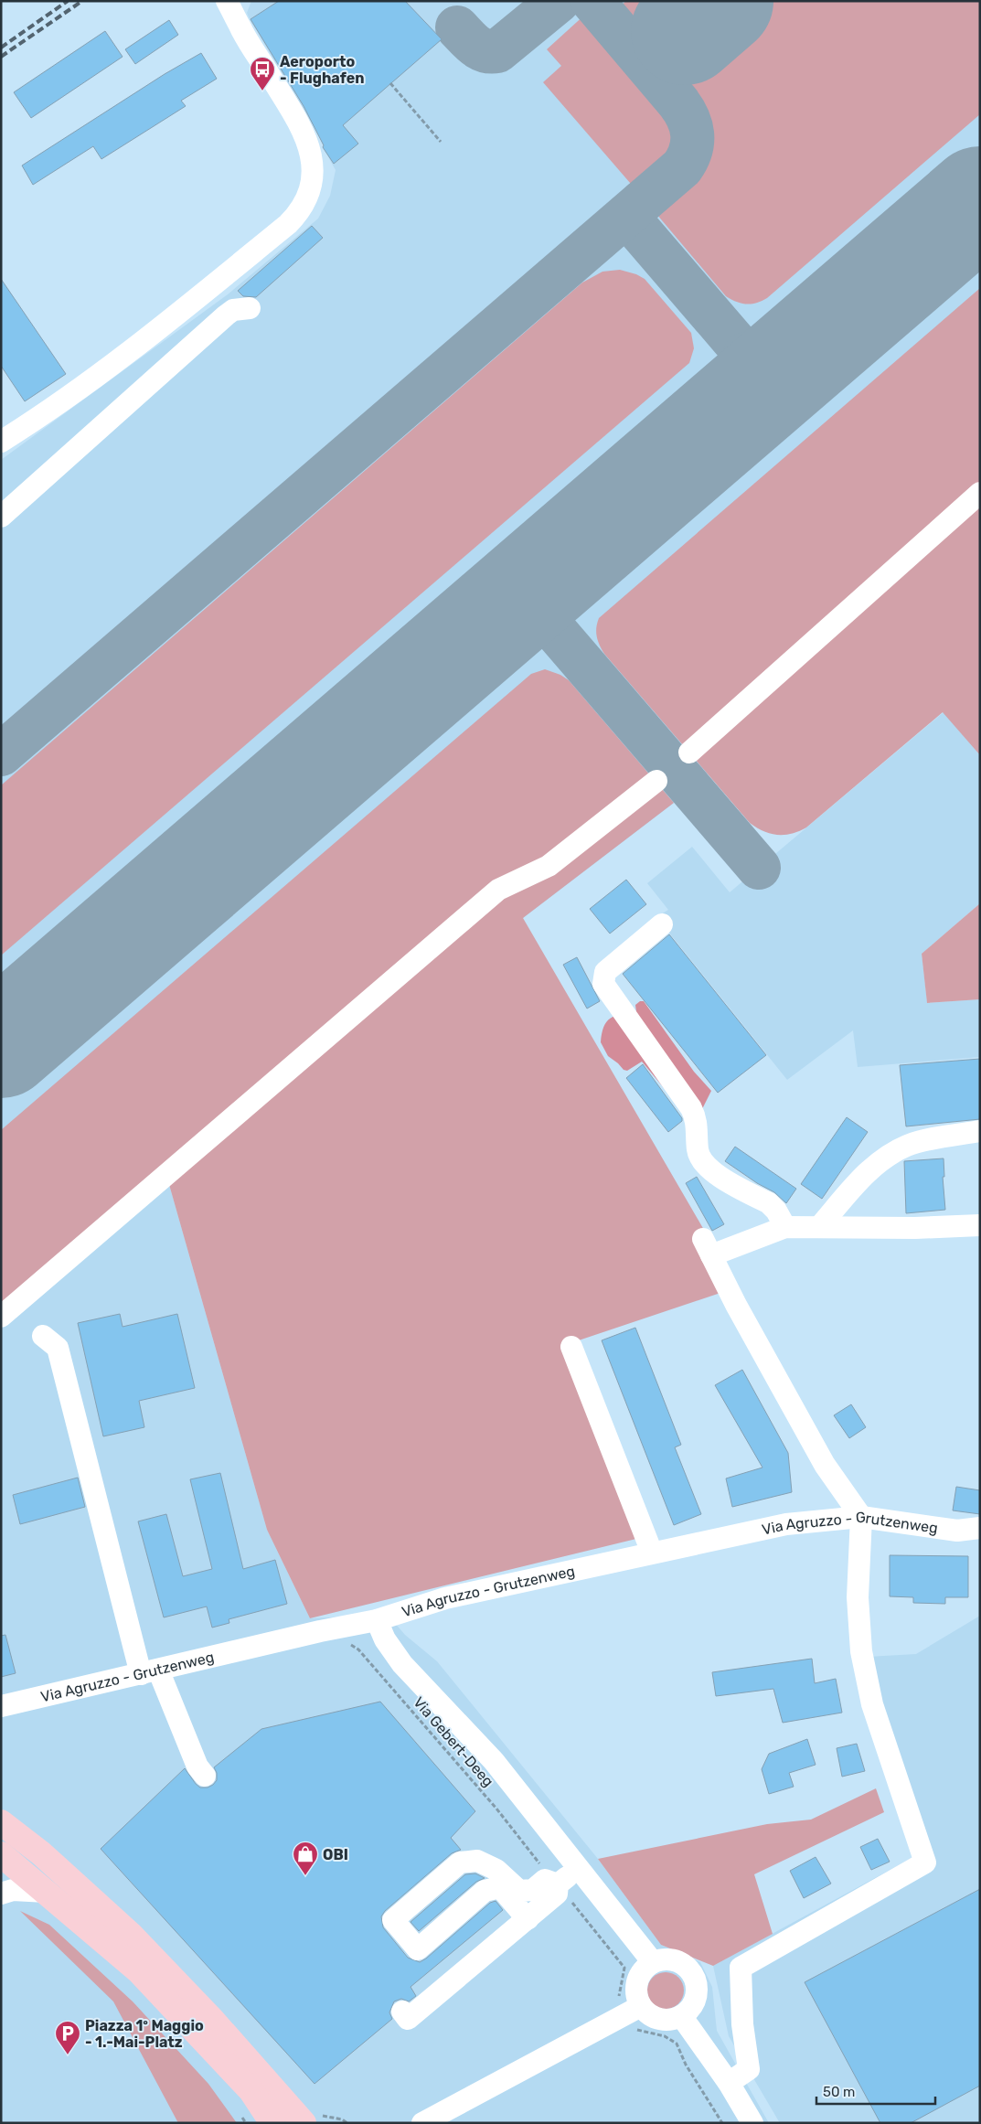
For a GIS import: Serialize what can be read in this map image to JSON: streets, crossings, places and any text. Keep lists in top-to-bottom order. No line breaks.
{"streets":{"street":["Via Agruzzo - Grutzenweg"],"path":["Via Gebert-Deeg"]},"places":{"bus stop":["Aeroporto - Flughafen"],"shop":["OBI"],"parking":["Piazza 1º Maggio - 1.-Mai-Platz"]},"scale_bar":"50 m"}
